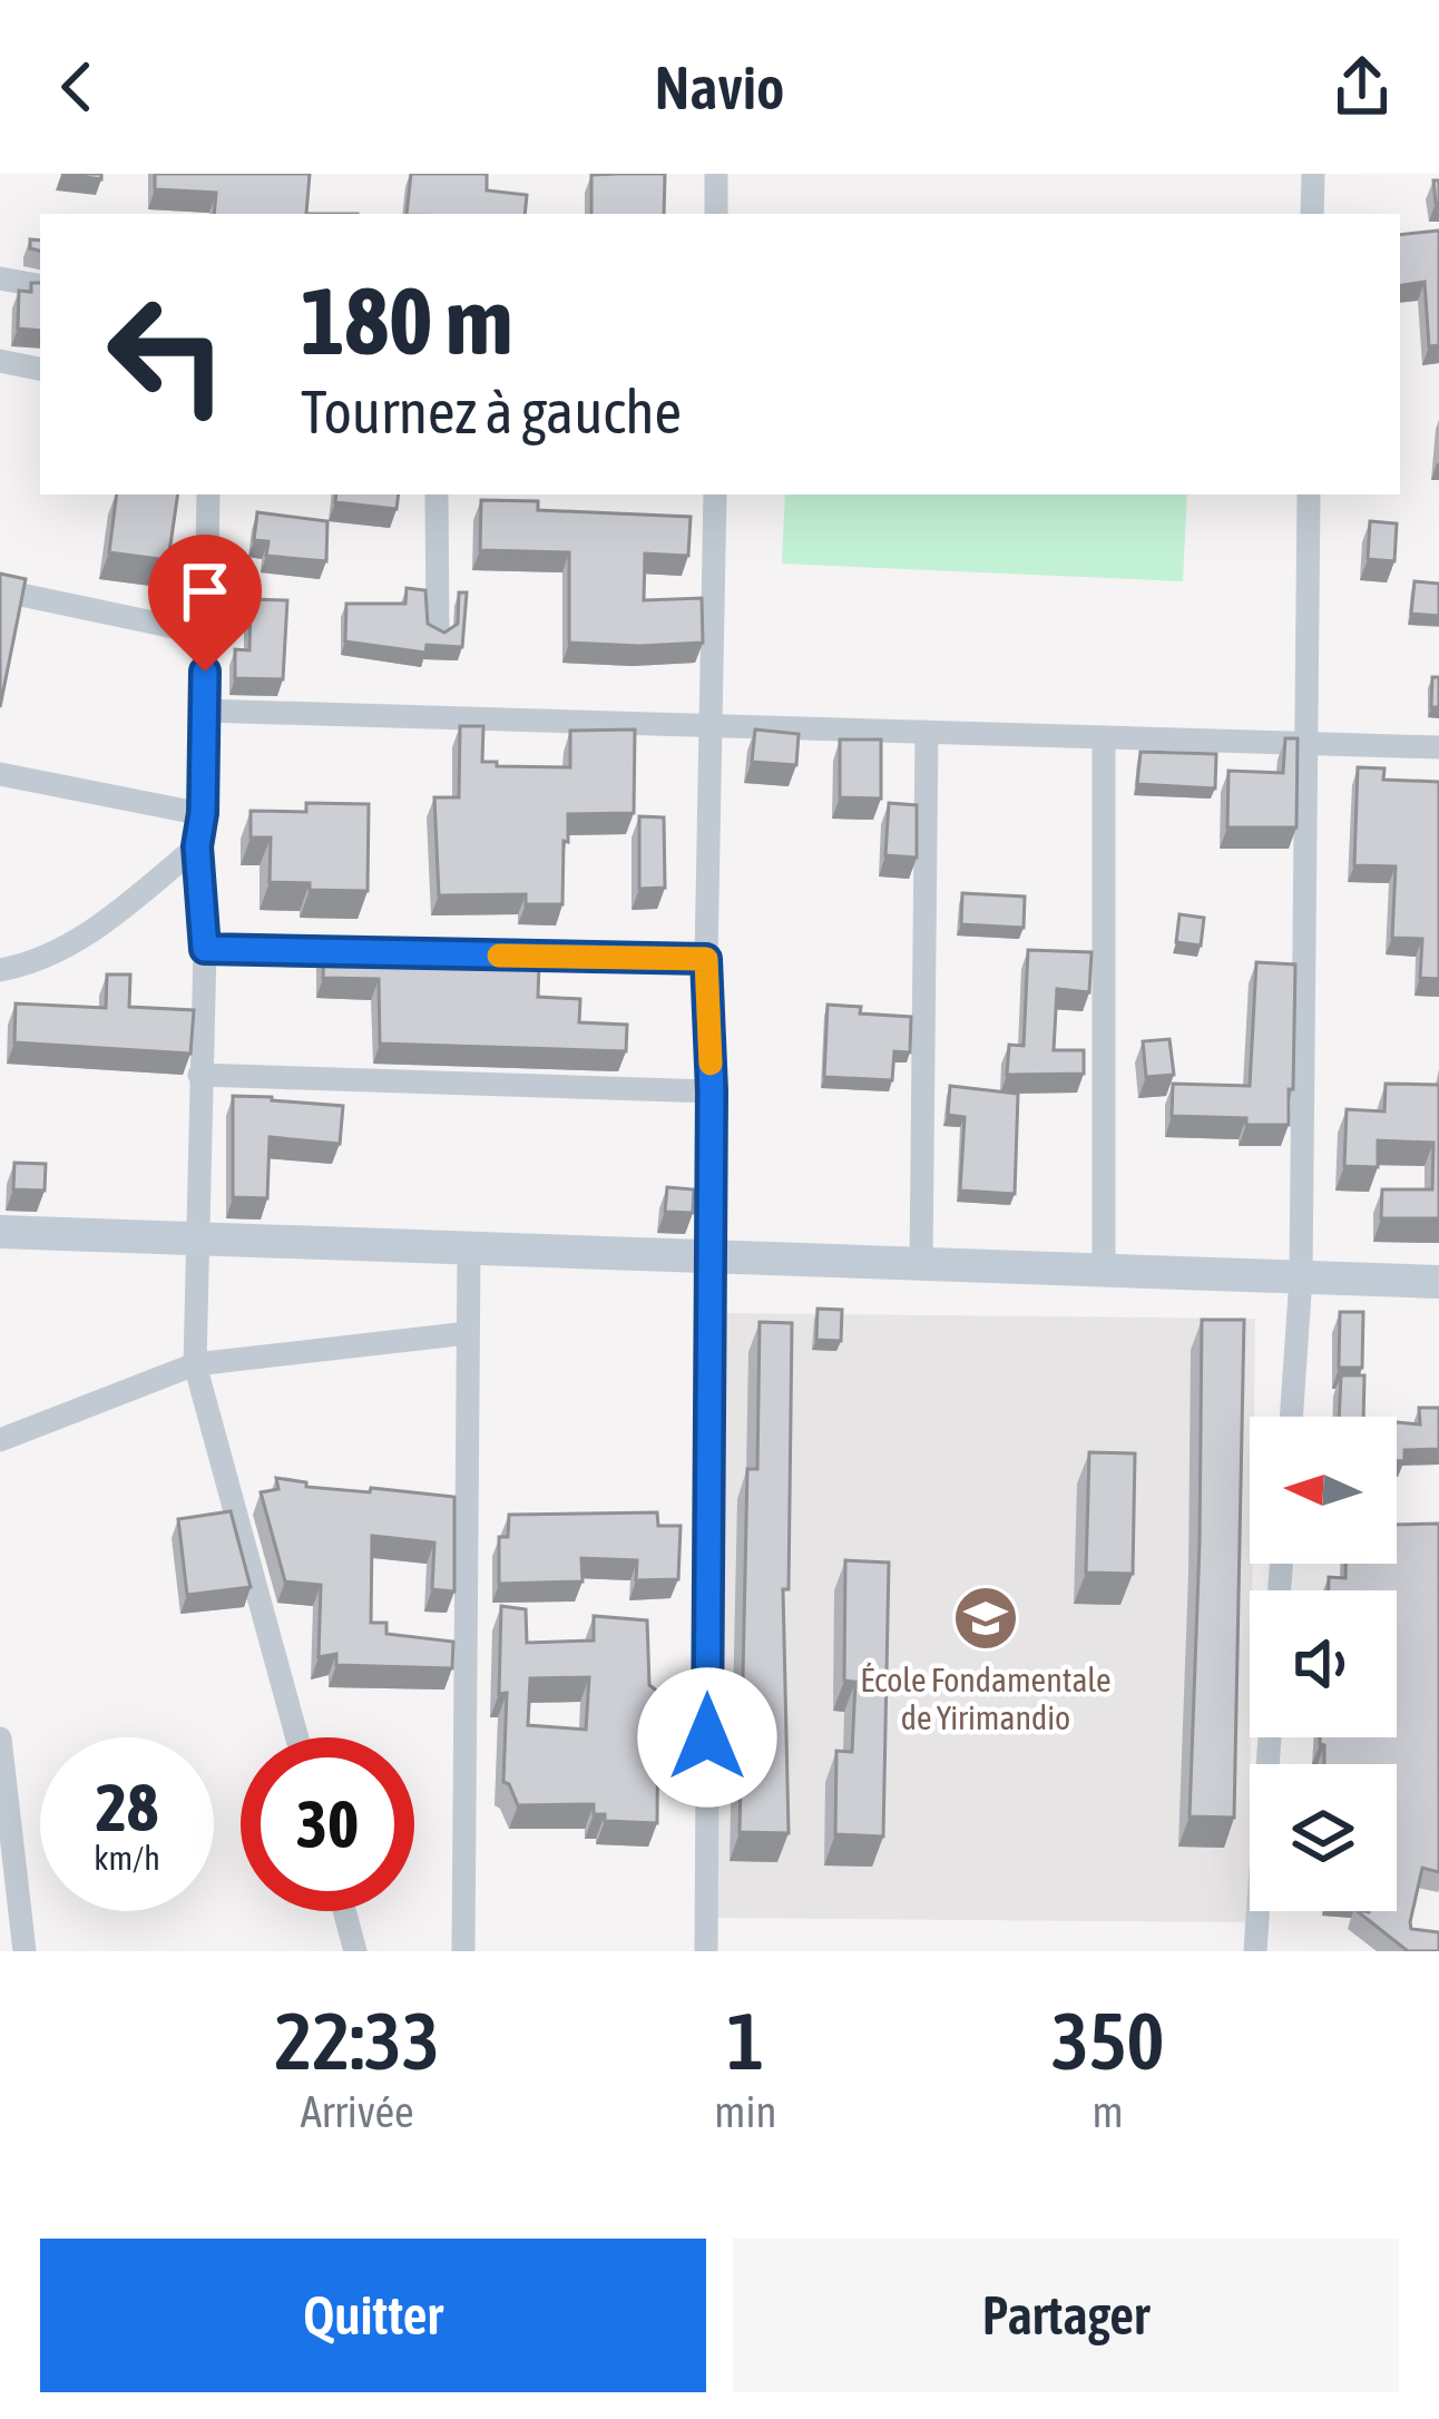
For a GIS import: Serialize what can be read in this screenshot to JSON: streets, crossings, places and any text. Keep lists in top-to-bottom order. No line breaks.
{"places":{"school or university":["École Fondamentale de Yirimandio"]},"north":"left","page":{"header":"Navio","turn":["180 m","Tournez à gauche"],"speed":"28 km/h","limit":"30","eta":["22:33","Arrivée","1","min","350","m"],"buttons":["Quitter","Partager"]}}
